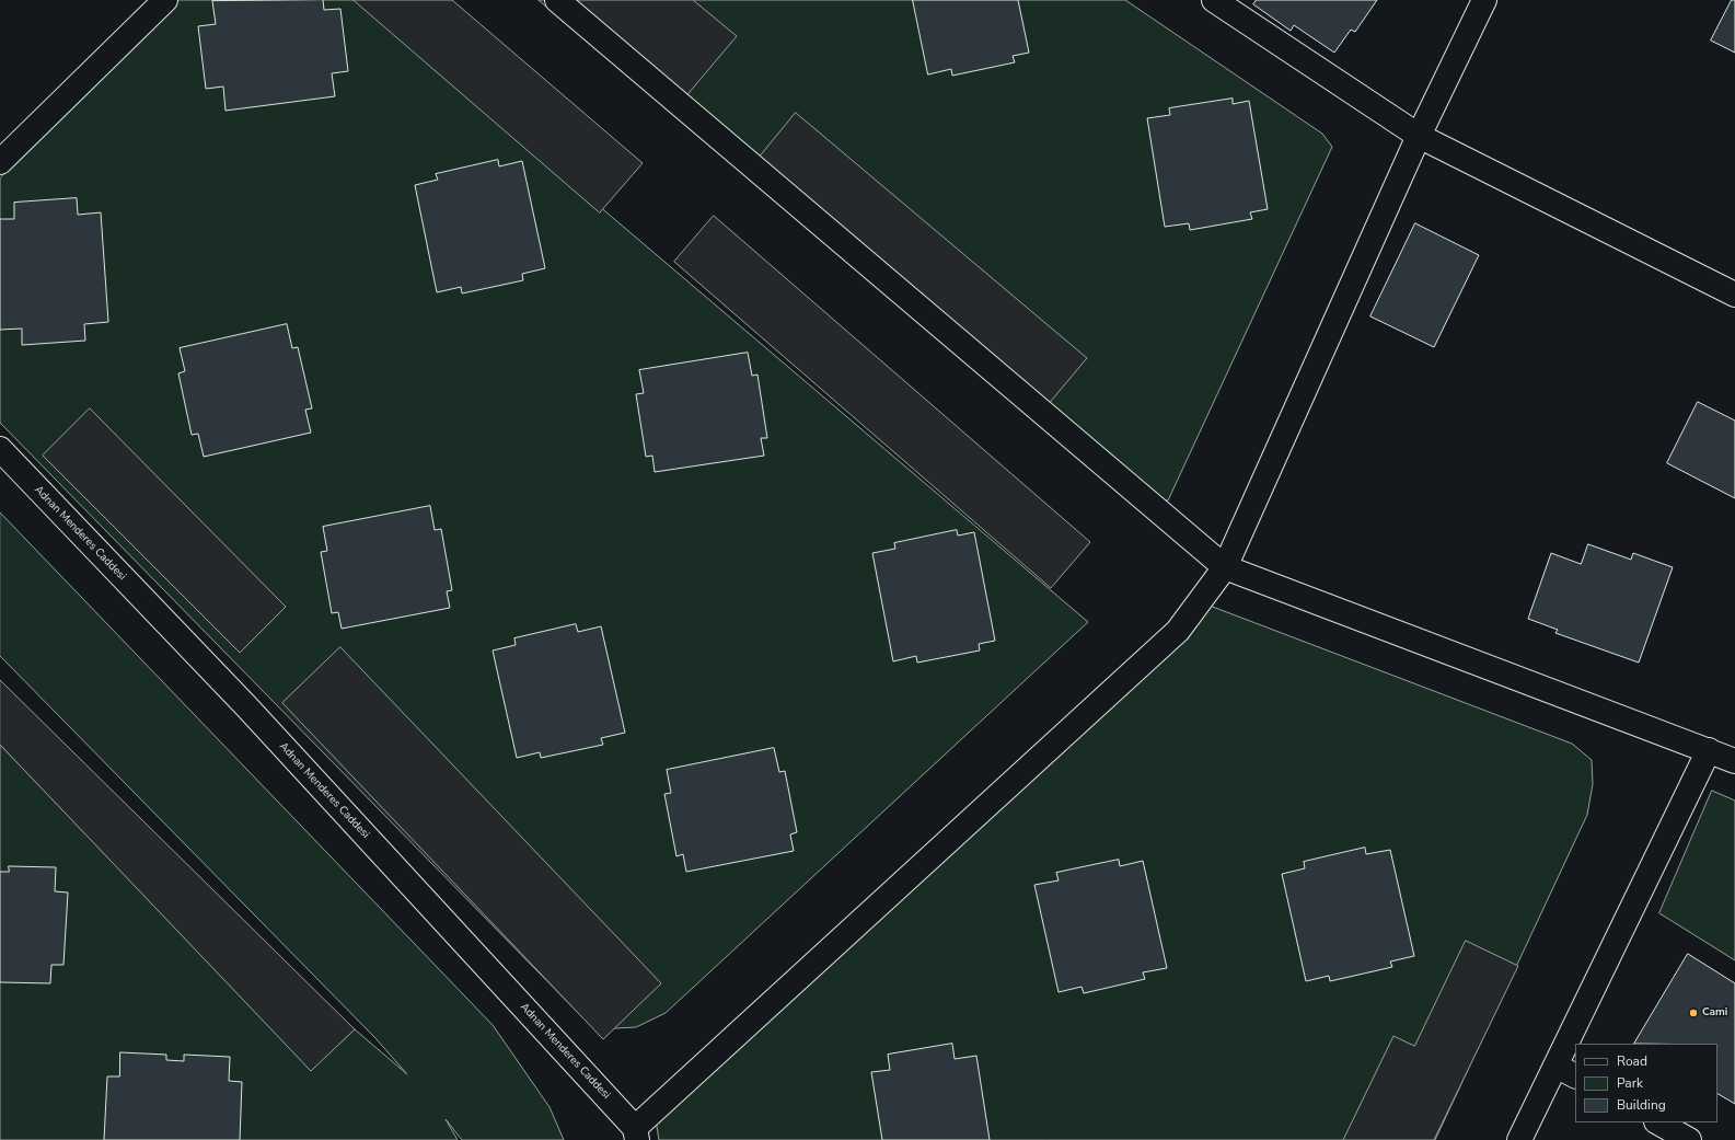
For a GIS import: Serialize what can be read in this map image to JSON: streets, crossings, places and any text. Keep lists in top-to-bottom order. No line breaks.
{"streets":{"street":["Adnan Menderes Caddesi"]},"places":["Cami"],"legend":["Road","Park","Building"]}
